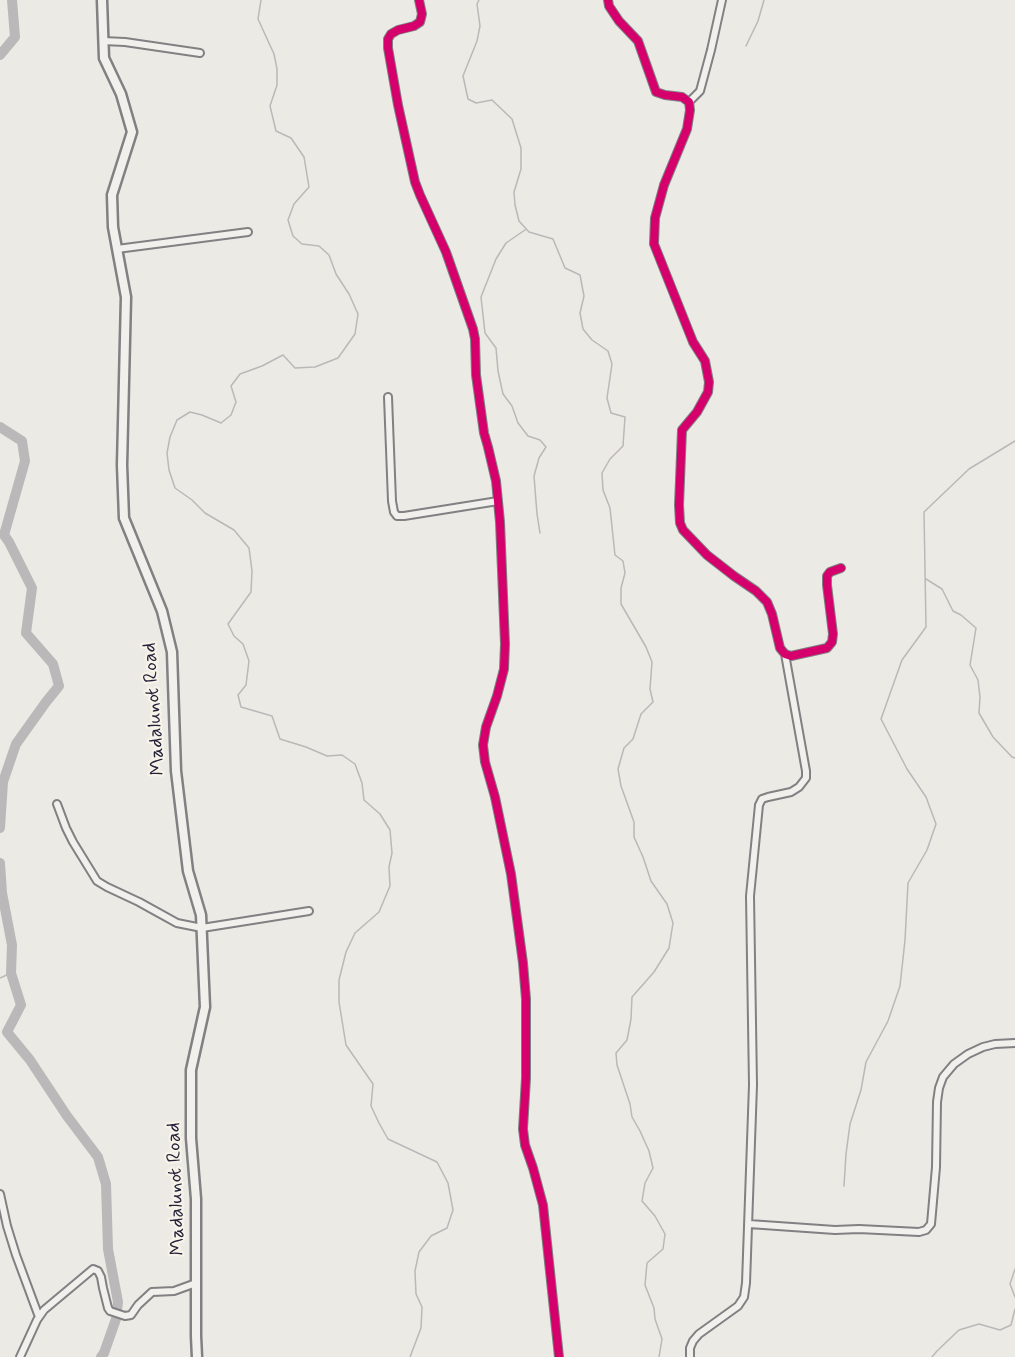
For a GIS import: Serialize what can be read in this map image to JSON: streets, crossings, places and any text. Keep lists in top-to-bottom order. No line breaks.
{"streets":{"main road":["Madalunot Road"]}}
